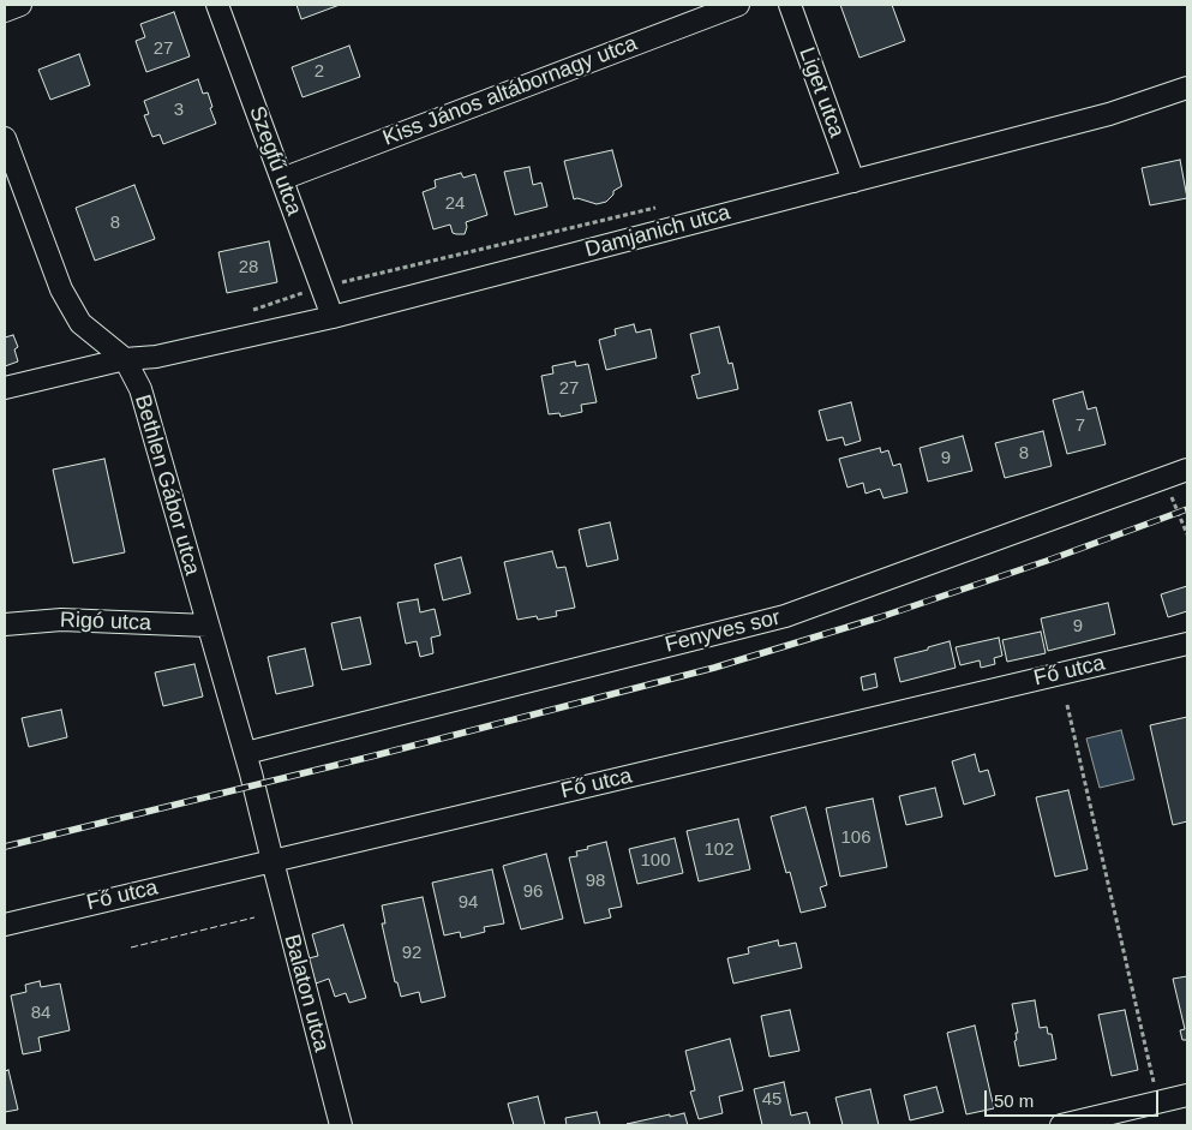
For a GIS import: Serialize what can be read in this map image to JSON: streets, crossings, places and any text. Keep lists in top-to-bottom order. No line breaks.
{"streets":{"street":["Kiss János altábornagy utca","Liget utca","Szegfű utca","Damjanich utca","Bethlen Gábor utca","Rigó utca","Fenyves sor","Fő utca","Balaton utca"]},"crossings":[["Kiss János altábornagy utca","Szegfű utca"],["Liget utca","Damjanich utca"],["Szegfű utca","Damjanich utca"],["Damjanich utca","Bethlen Gábor utca"],["Bethlen Gábor utca","Rigó utca"],["Bethlen Gábor utca","Fenyves sor"],["Bethlen Gábor utca","Fő utca"],["Bethlen Gábor utca","Balaton utca"],["Fő utca","Balaton utca"]],"house_numbers":["27","2","3","24","8","28","27","7","8","9","9","106","102","100","98","96","94","92","84","45"],"scale_bar":"50 m"}
